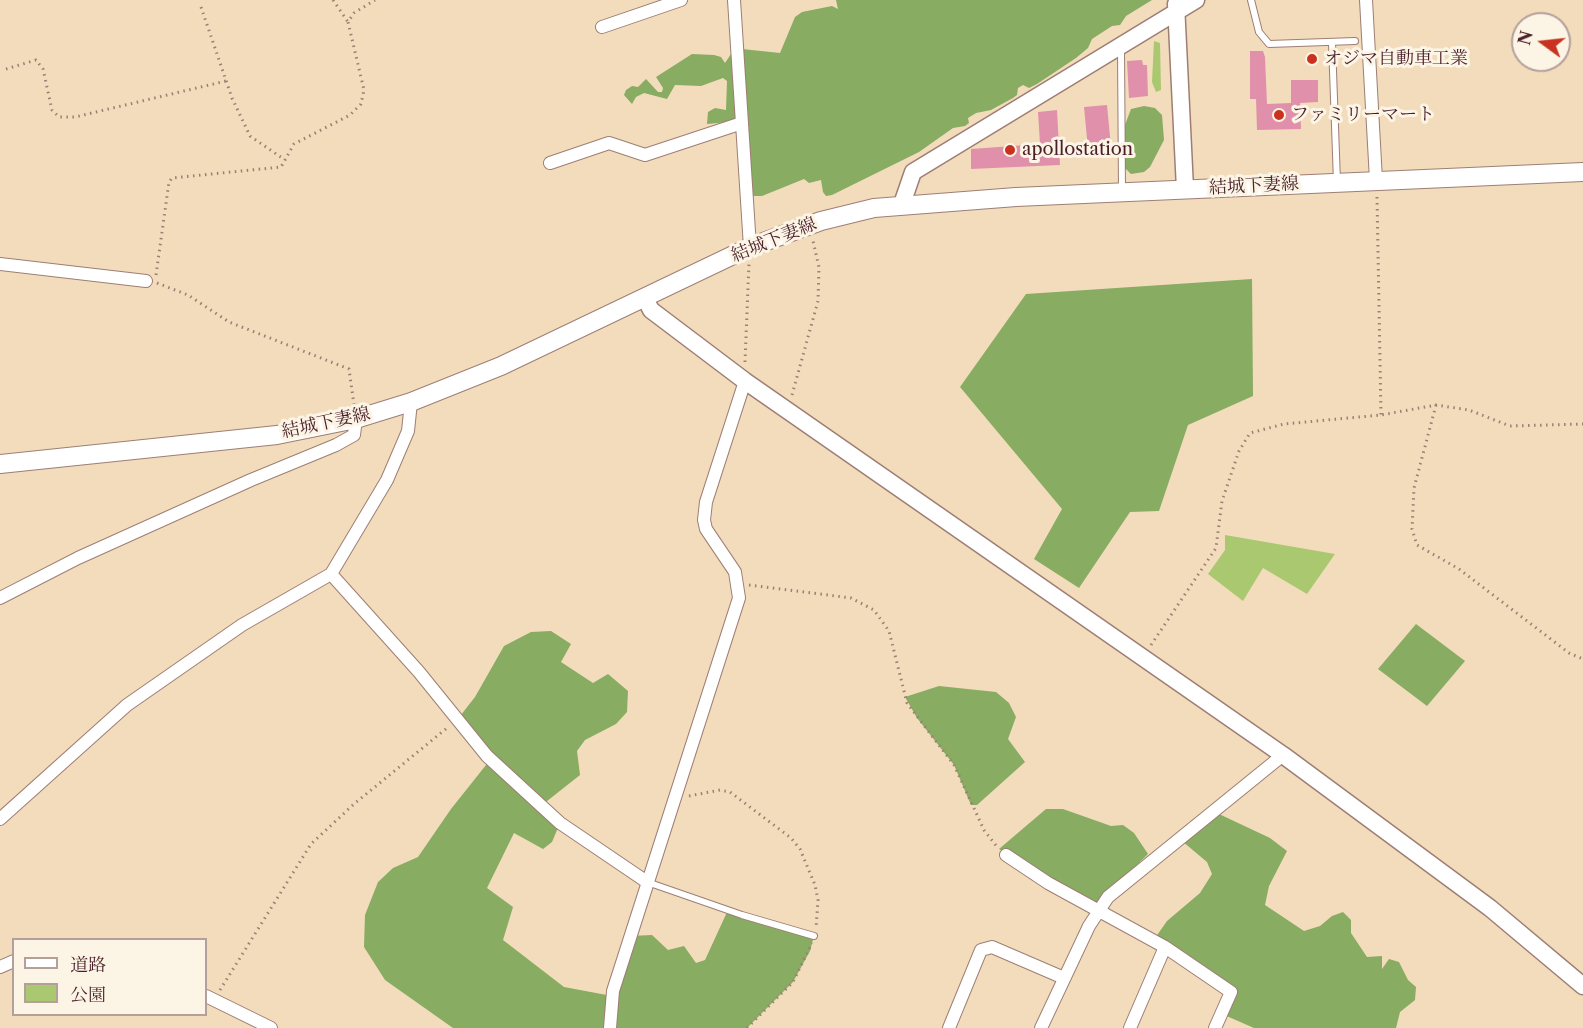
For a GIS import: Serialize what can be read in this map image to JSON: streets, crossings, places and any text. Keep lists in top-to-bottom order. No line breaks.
{"streets":{"main road":["結城下妻線"]},"places":["オジマ自動車工業","ファミリーマート","apollostation"],"legend":["道路","公園"],"north":"left"}
